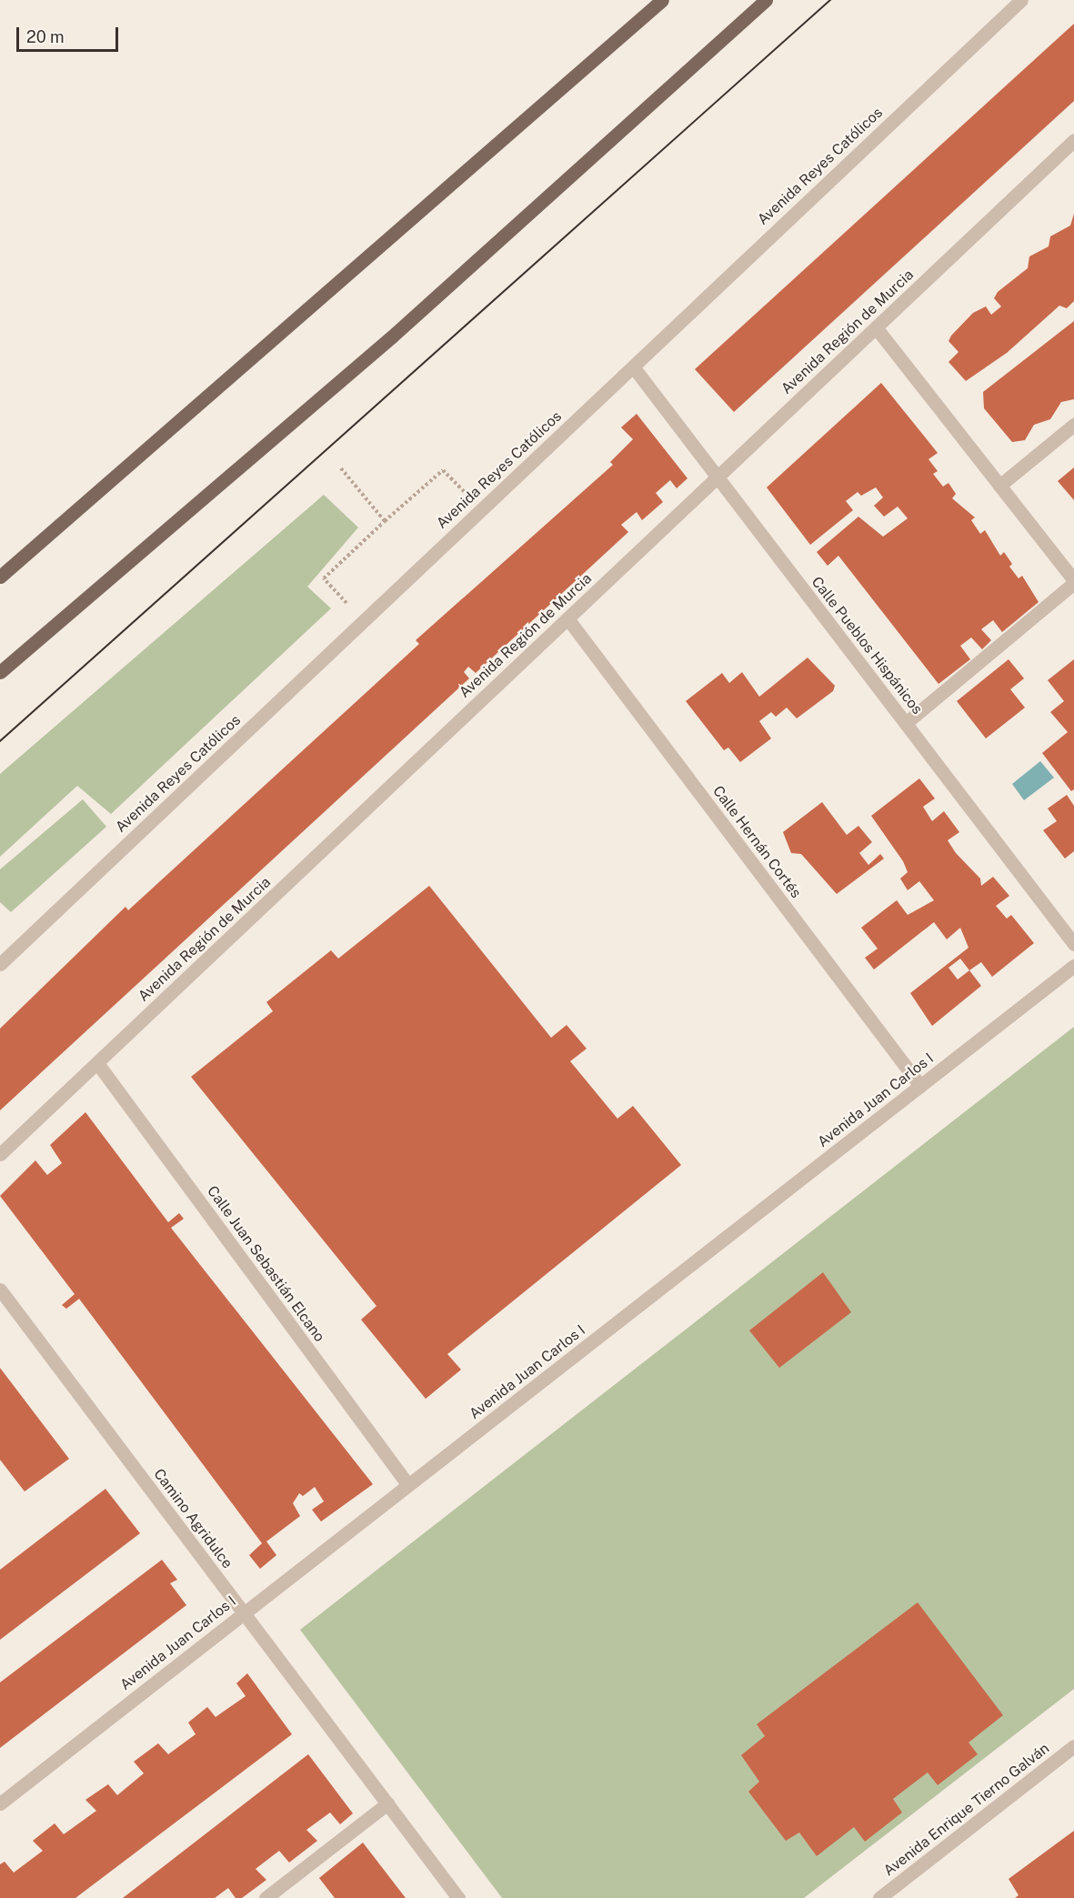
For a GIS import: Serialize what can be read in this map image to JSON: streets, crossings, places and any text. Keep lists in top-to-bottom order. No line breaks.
{"streets":{"street":["Avenida Reyes Católicos","Avenida Región de Murcia","Calle Pueblos Hispánicos","Calle Hernán Cortés","Avenida Juan Carlos I","Calle Juan Sebastián Elcano","Camino Agridulce","Avenida Enrique Tierno Galván"]},"crossings":[["Avenida Reyes Católicos","Calle Pueblos Hispánicos"],["Avenida Región de Murcia","Calle Pueblos Hispánicos"],["Avenida Región de Murcia","Calle Hernán Cortés"],["Avenida Región de Murcia","Calle Juan Sebastián Elcano"],["Calle Hernán Cortés","Avenida Juan Carlos I"],["Avenida Juan Carlos I","Calle Juan Sebastián Elcano"],["Avenida Juan Carlos I","Camino Agridulce"]],"scale_bar":"20 m"}
